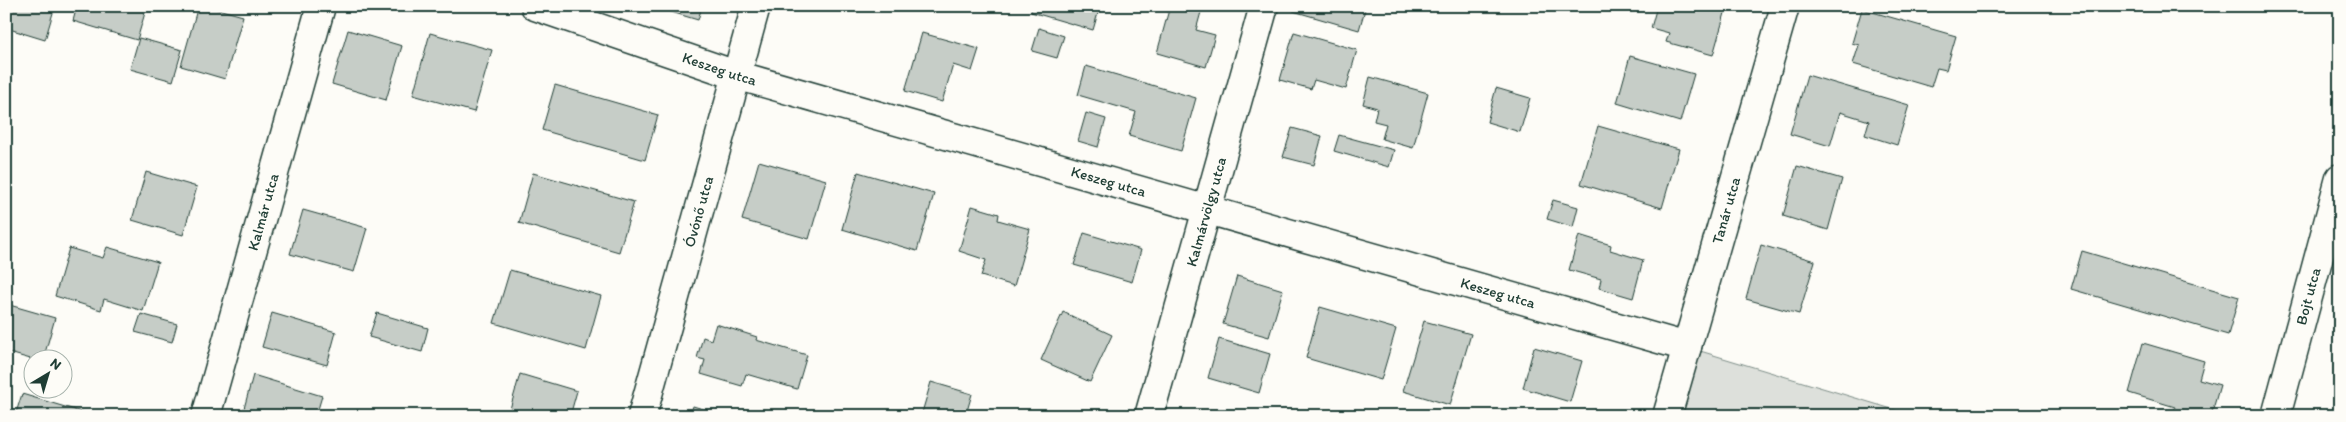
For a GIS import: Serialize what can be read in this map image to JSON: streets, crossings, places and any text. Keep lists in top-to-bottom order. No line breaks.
{"streets":{"street":["Keszeg utca","Kalmár utca","Óvónő utca","Kalmárvölgy utca","Tanár utca","Bojt utca"]},"crossings":[["Keszeg utca","Óvónő utca"],["Keszeg utca","Kalmárvölgy utca"],["Keszeg utca","Tanár utca"]],"north":"top right"}
